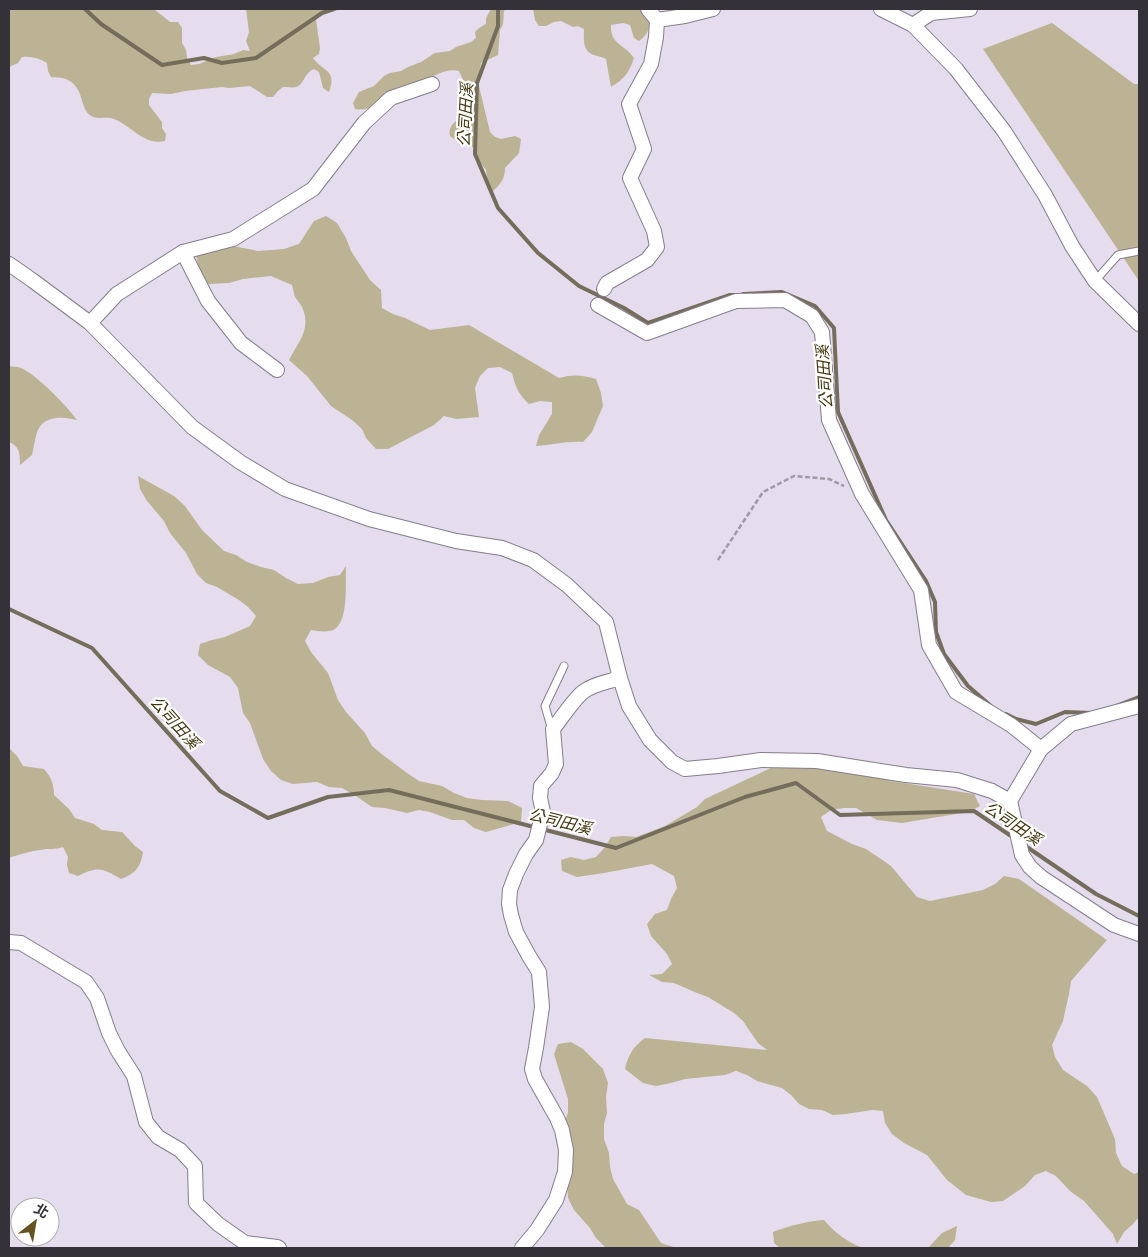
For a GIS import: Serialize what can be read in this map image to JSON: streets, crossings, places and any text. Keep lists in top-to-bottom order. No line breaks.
{"water":["公司田溪"],"north":"top right"}
